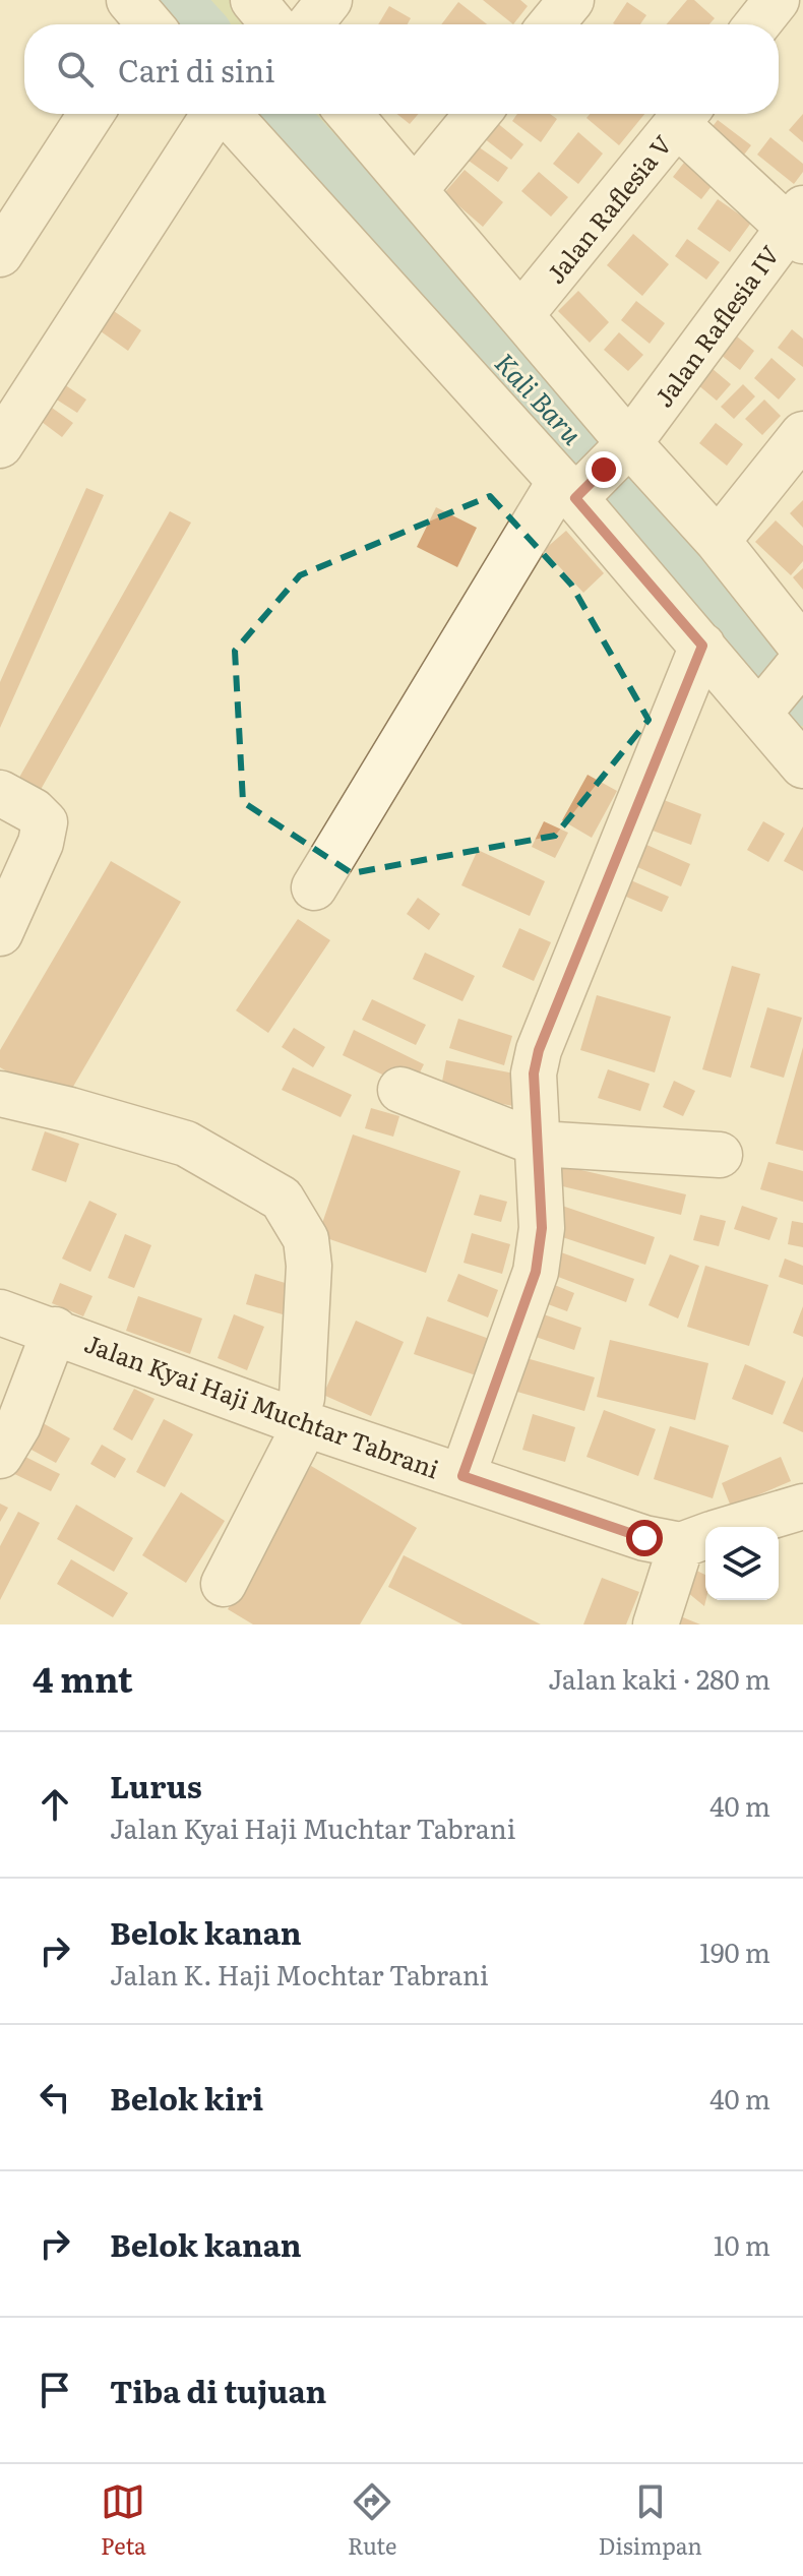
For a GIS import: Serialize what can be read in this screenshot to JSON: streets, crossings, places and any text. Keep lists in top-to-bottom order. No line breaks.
{"streets":{"street":["Jalan Raflesia V","Jalan Raflesia IV","Jalan Kyai Haji Muchtar Tabrani"]},"water":["Kali Baru"],"page":{"search":"Cari di sini","heading":["4 mnt","Jalan kaki · 280 m"],"list":[["Lurus","Jalan Kyai Haji Muchtar Tabrani","40 m"],["Belok kanan","Jalan K. Haji Mochtar Tabrani","190 m"],["Belok kiri","40 m"],["Belok kanan","10 m"],"Tiba di tujuan"],"nav":["Peta","Rute","Disimpan"]}}
